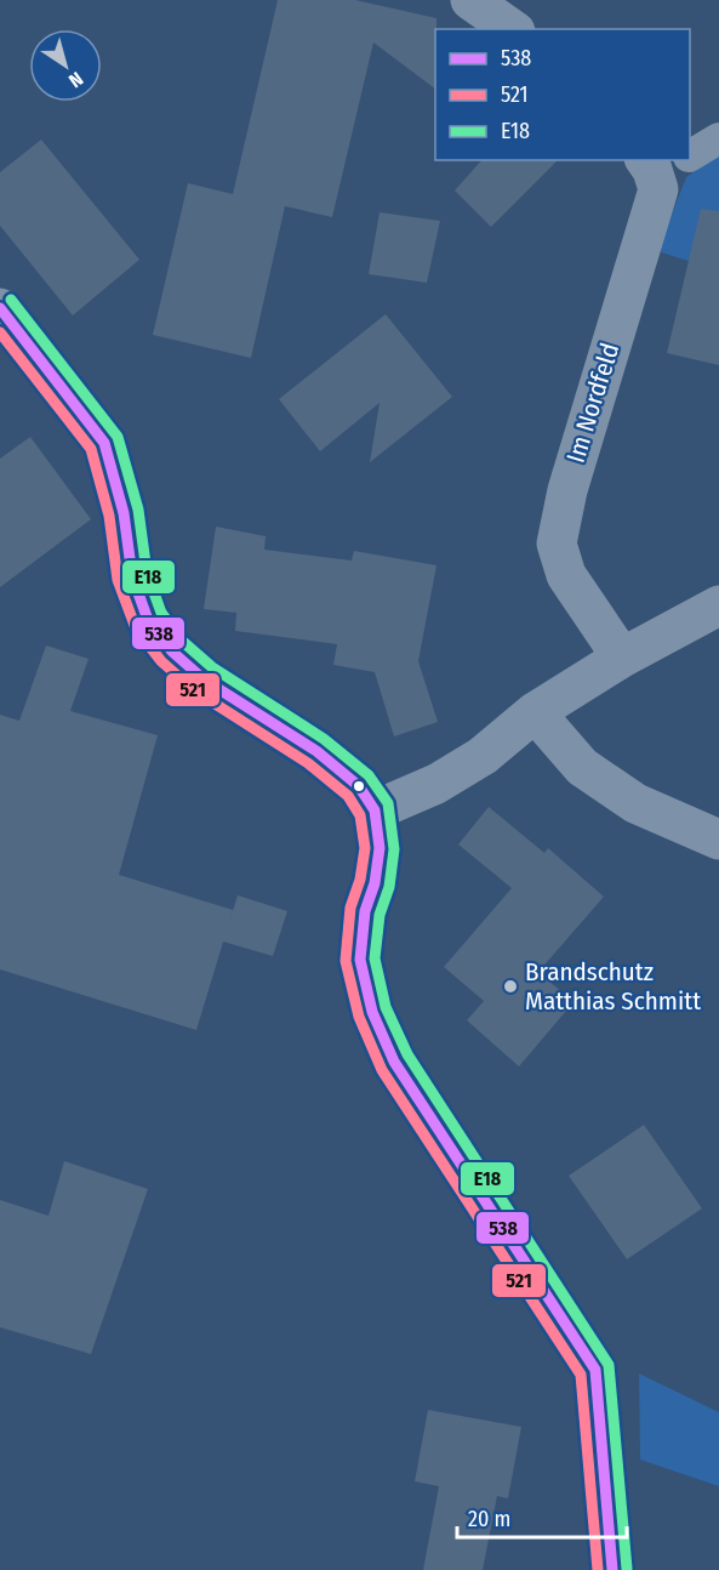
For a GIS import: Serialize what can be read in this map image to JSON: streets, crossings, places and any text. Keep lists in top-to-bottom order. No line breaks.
{"streets":{"street":["Im Nordfeld"]},"places":["Brandschutz Matthias Schmitt"],"lines":["transit line E18","transit line 538","transit line 521"],"legend":["538","521","E18"],"scale_bar":"20 m","north":"bottom right"}
